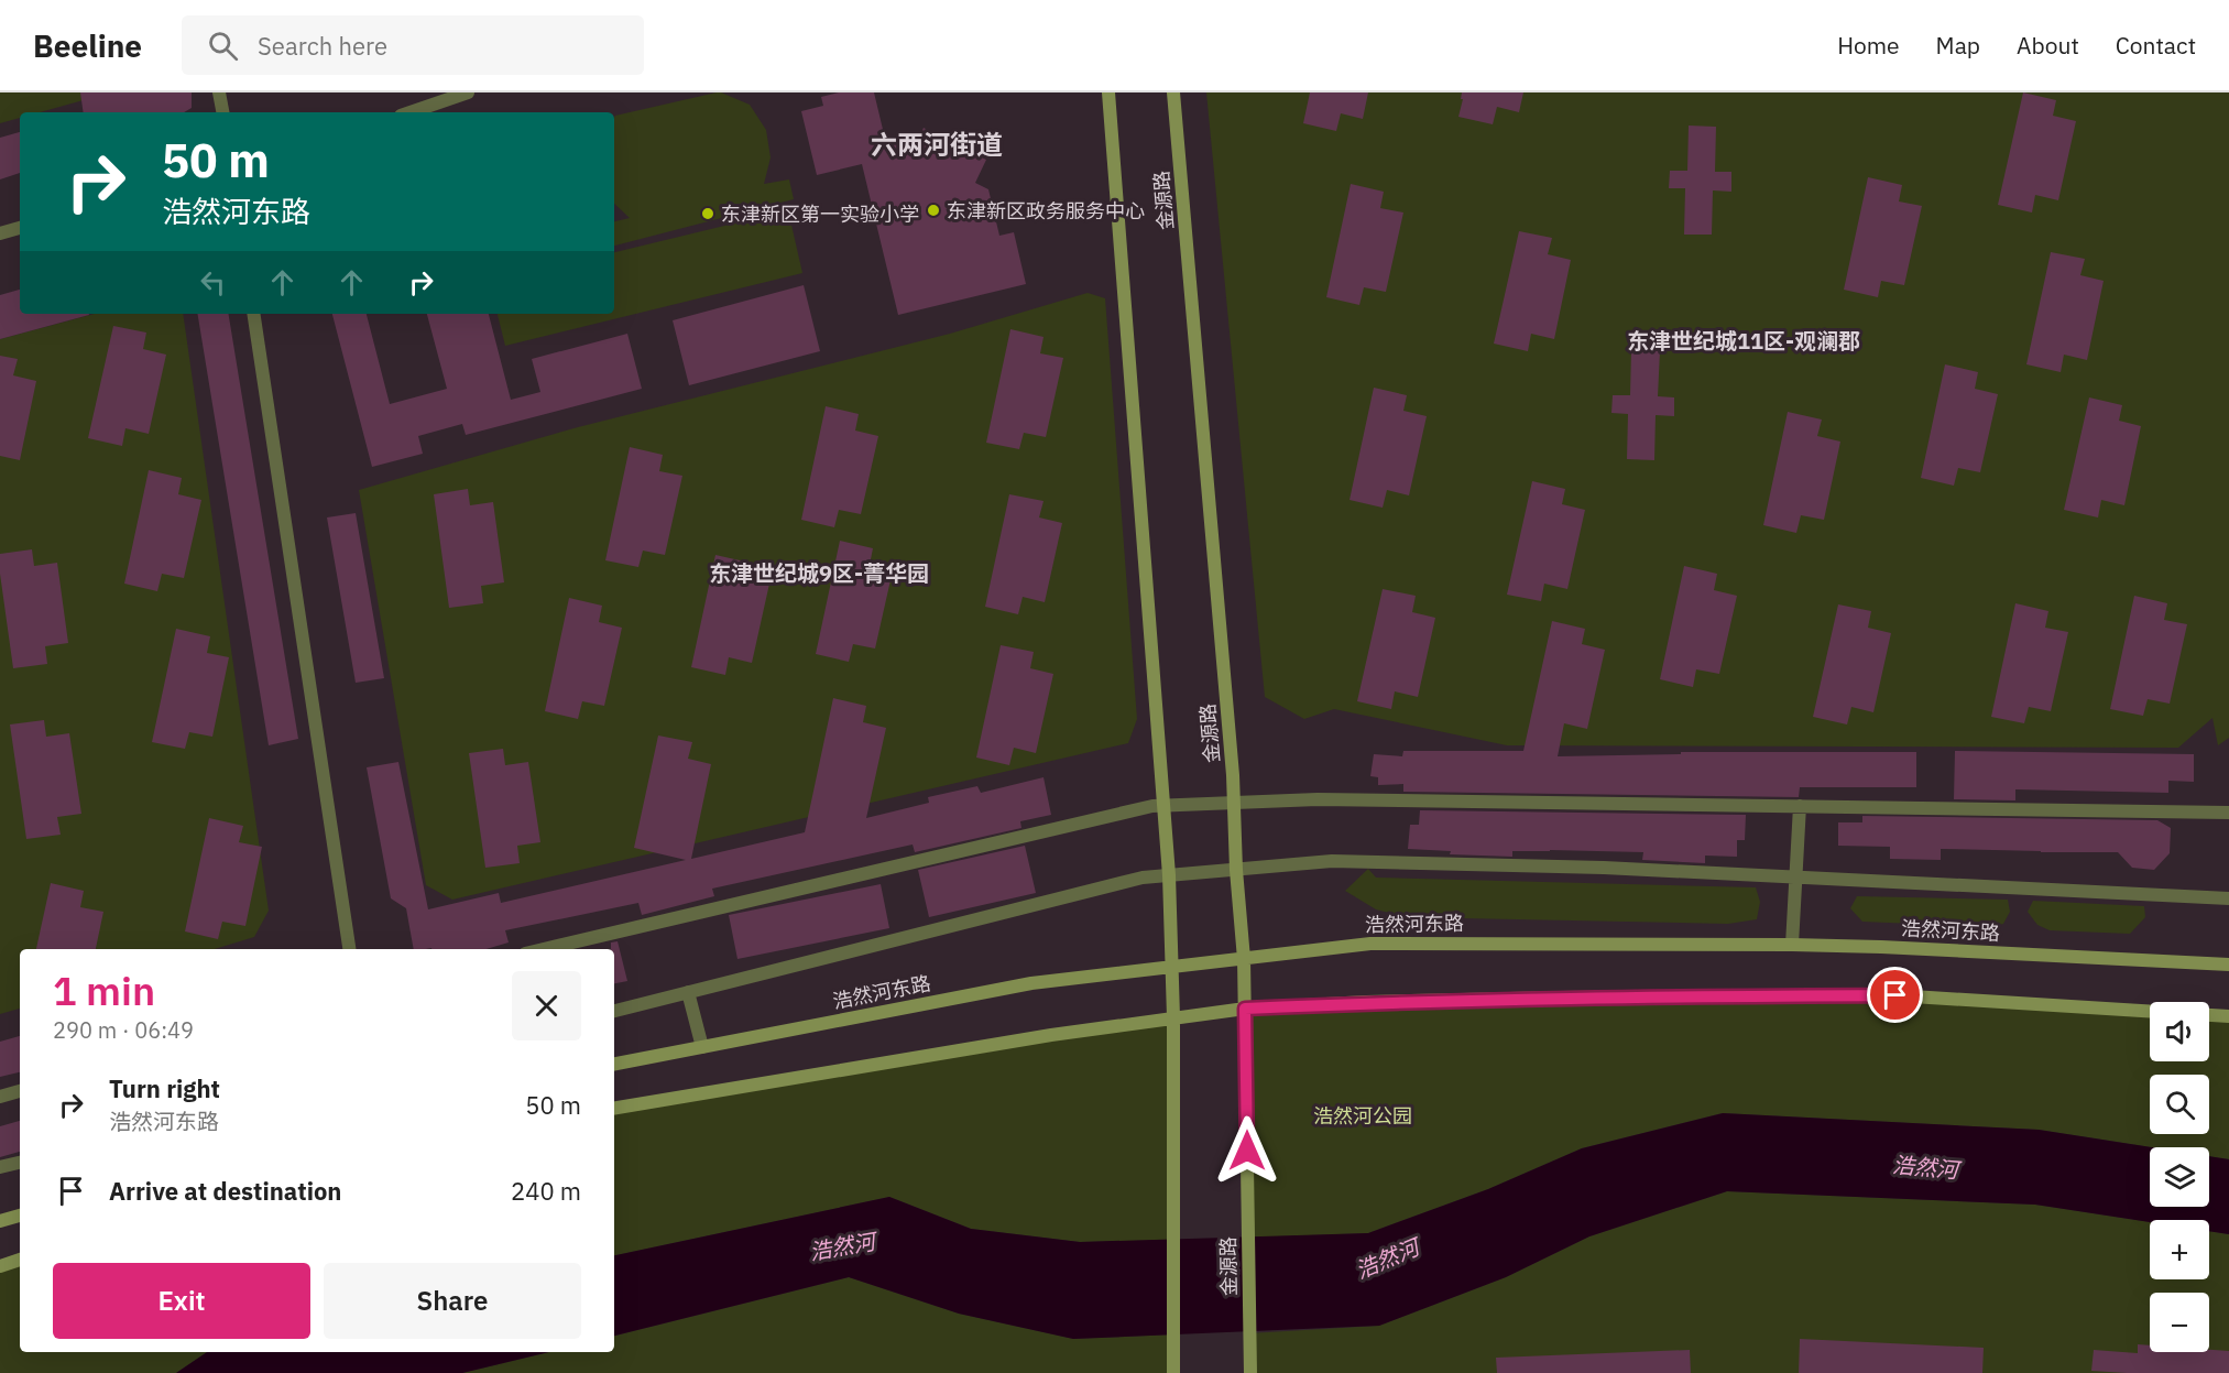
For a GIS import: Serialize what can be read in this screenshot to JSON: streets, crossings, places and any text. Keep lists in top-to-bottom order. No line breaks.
{"streets":{"main road":["金源路","浩然河东路"]},"crossings":[["金源路","浩然河东路"]],"districts":["六两河街道","东津世纪城11区-观澜郡","东津世纪城9区-菁华园"],"water":["浩然河"],"parks":["浩然河公园"],"places":["东津新区政务服务中心","东津新区第一实验小学"],"page":{"header":"Beeline","search":"Search here","nav":["Home","Map","About","Contact"],"turn":["50 m","浩然河东路"],"heading":["1 min","290 m · 06:49"],"map_buttons":["+","−"],"list":[{"name":"Turn right","note":"浩然河东路","value":"50 m"},{"name":"Arrive at destination","value":"240 m"}],"buttons":["Exit","Share"]}}
